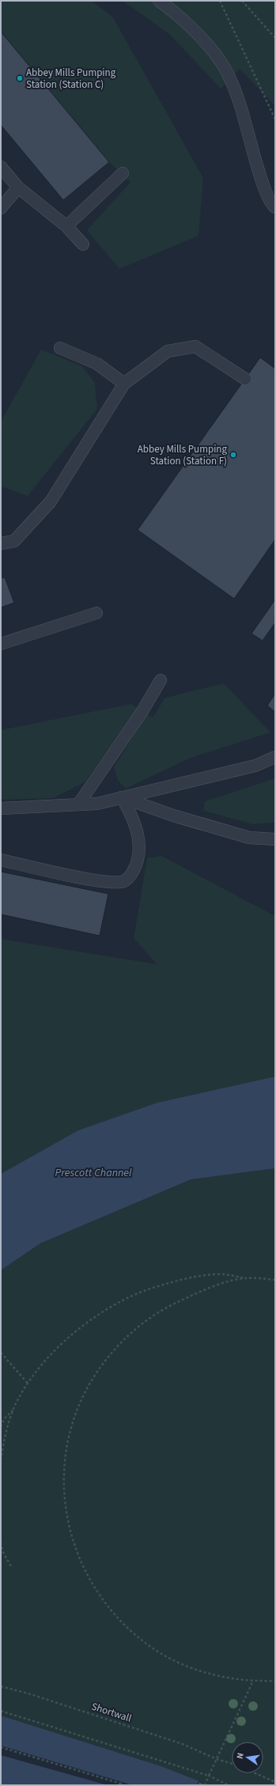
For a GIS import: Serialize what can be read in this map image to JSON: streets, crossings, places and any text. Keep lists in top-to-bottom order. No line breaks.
{"streets":{"path":["Shortwall"]},"water":["Prescott Channel"],"places":["Abbey Mills Pumping Station (Station C)","Abbey Mills Pumping Station (Station F)"],"north":"left"}
